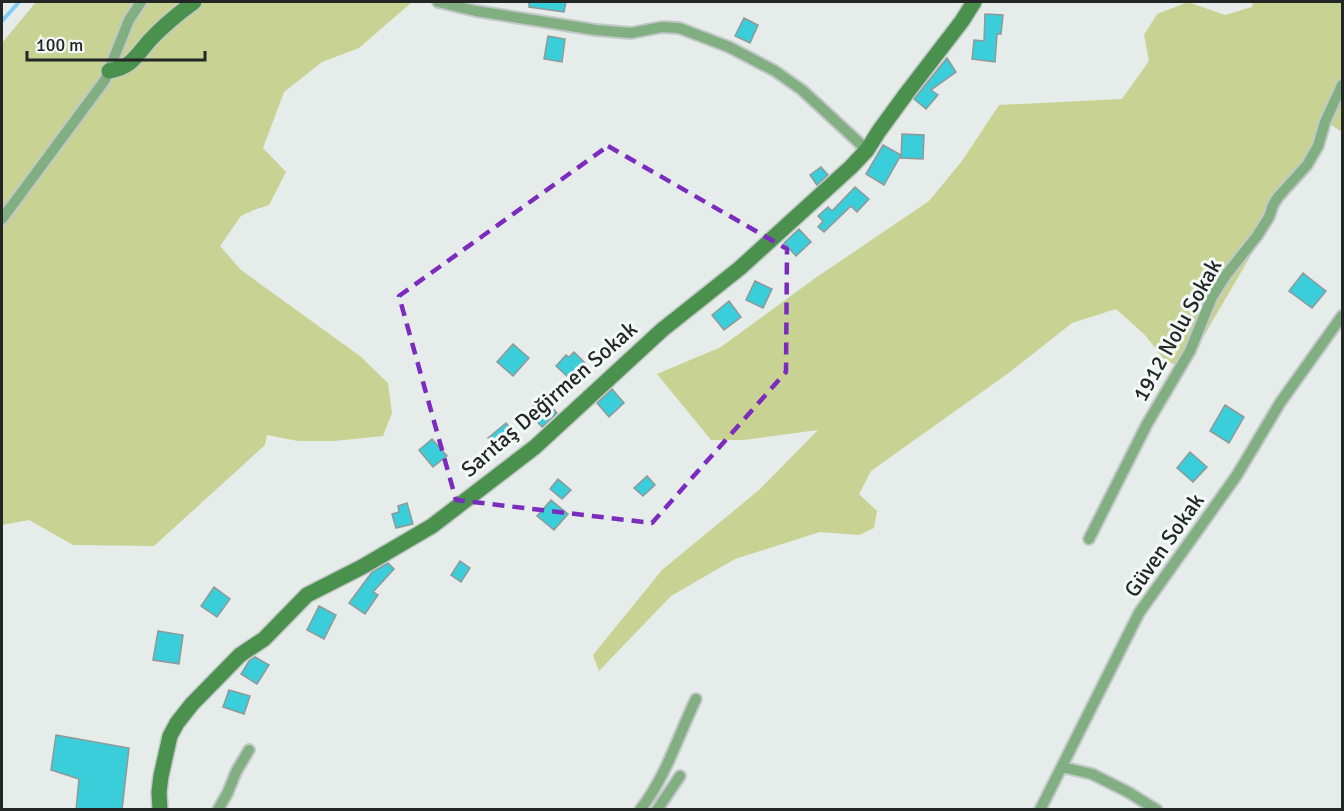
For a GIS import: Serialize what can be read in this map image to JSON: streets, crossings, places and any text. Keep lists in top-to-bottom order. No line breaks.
{"streets":{"street":["1912 Nolu Sokak","Sarıtaş Değirmen Sokak","Güven Sokak"]},"scale_bar":"100 m"}
